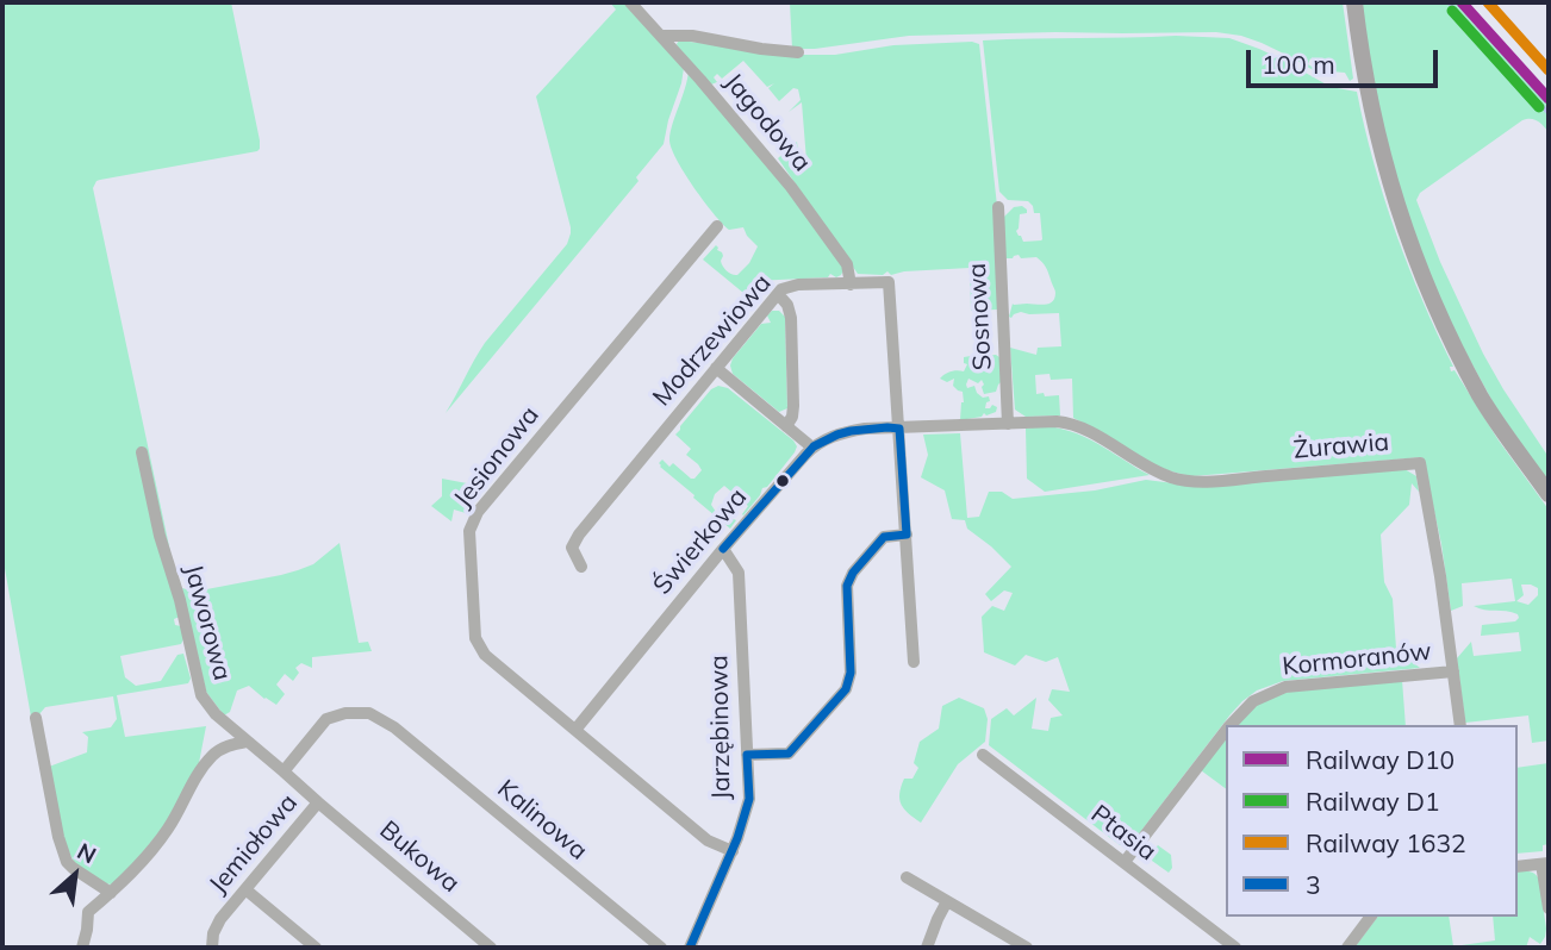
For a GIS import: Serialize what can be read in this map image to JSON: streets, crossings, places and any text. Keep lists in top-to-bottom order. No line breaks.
{"streets":{"street":["Jagodowa","Sosnowa","Modrzewiowa","Żurawia","Jesionowa","Świerkowa","Jaworowa","Kormoranów","Jarzębinowa","Kalinowa","Ptasia","Jemiołowa","Bukowa"]},"crossings":[["Jagodowa","Modrzewiowa"],["Sosnowa","Świerkowa"],["Modrzewiowa","Świerkowa"],["Żurawia","Świerkowa"],["Żurawia","Kormoranów"],["Jesionowa","Świerkowa"],["Jesionowa","Jarzębinowa"],["Świerkowa","Jarzębinowa"],["Jaworowa","Jemiołowa"],["Kormoranów","Ptasia"],["Kalinowa","Jemiołowa"],["Jemiołowa","Bukowa"]],"lines":["rail line D10","rail line 1632","rail line D1","transit line 3"],"legend":["Railway D10","Railway D1","Railway 1632","3"],"scale_bar":"100 m","north":"top right"}
